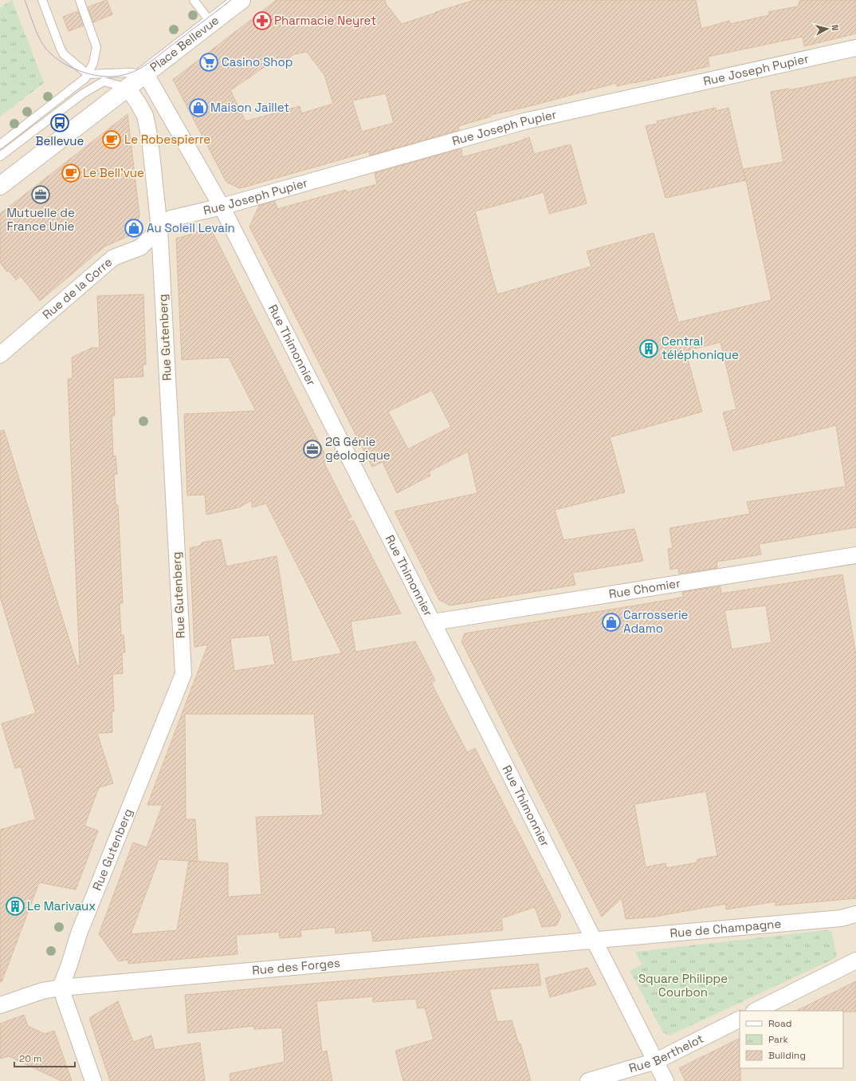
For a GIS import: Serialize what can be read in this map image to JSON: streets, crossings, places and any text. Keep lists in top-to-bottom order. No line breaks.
{"streets":{"main road":["Place Bellevue"],"street":["Rue Joseph Pupier","Rue de la Corre","Rue Gutenberg","Rue Thimonnier","Rue Chomier","Rue de Champagne","Rue des Forges","Rue Berthelot"]},"crossings":[["Place Bellevue","Rue Gutenberg"],["Place Bellevue","Rue Thimonnier"],["Rue Joseph Pupier","Rue de la Corre"],["Rue Joseph Pupier","Rue Gutenberg"],["Rue Joseph Pupier","Rue Thimonnier"],["Rue de la Corre","Rue Gutenberg"],["Rue Gutenberg","Rue des Forges"],["Rue Thimonnier","Rue Chomier"],["Rue Thimonnier","Rue de Champagne"],["Rue Thimonnier","Rue des Forges"],["Rue Thimonnier","Rue Berthelot"],["Rue de Champagne","Rue des Forges"]],"parks":["Square Philippe Courbon"],"places":{"pharmacy":["Pharmacie Neyret"],"supermarket":["Casino Shop"],"shop":["Maison Jaillet","Au Soleil Levain","Carrosserie Adamo"],"bus stop":["Bellevue"],"cafe":["Le Robespierre","Le Bell'vue"],"office":["Mutuelle de France Unie","2G Génie géologique"],"building":["Central téléphonique","Le Marivaux"]},"legend":["Road","Park","Building"],"scale_bar":"20 m","north":"right"}
